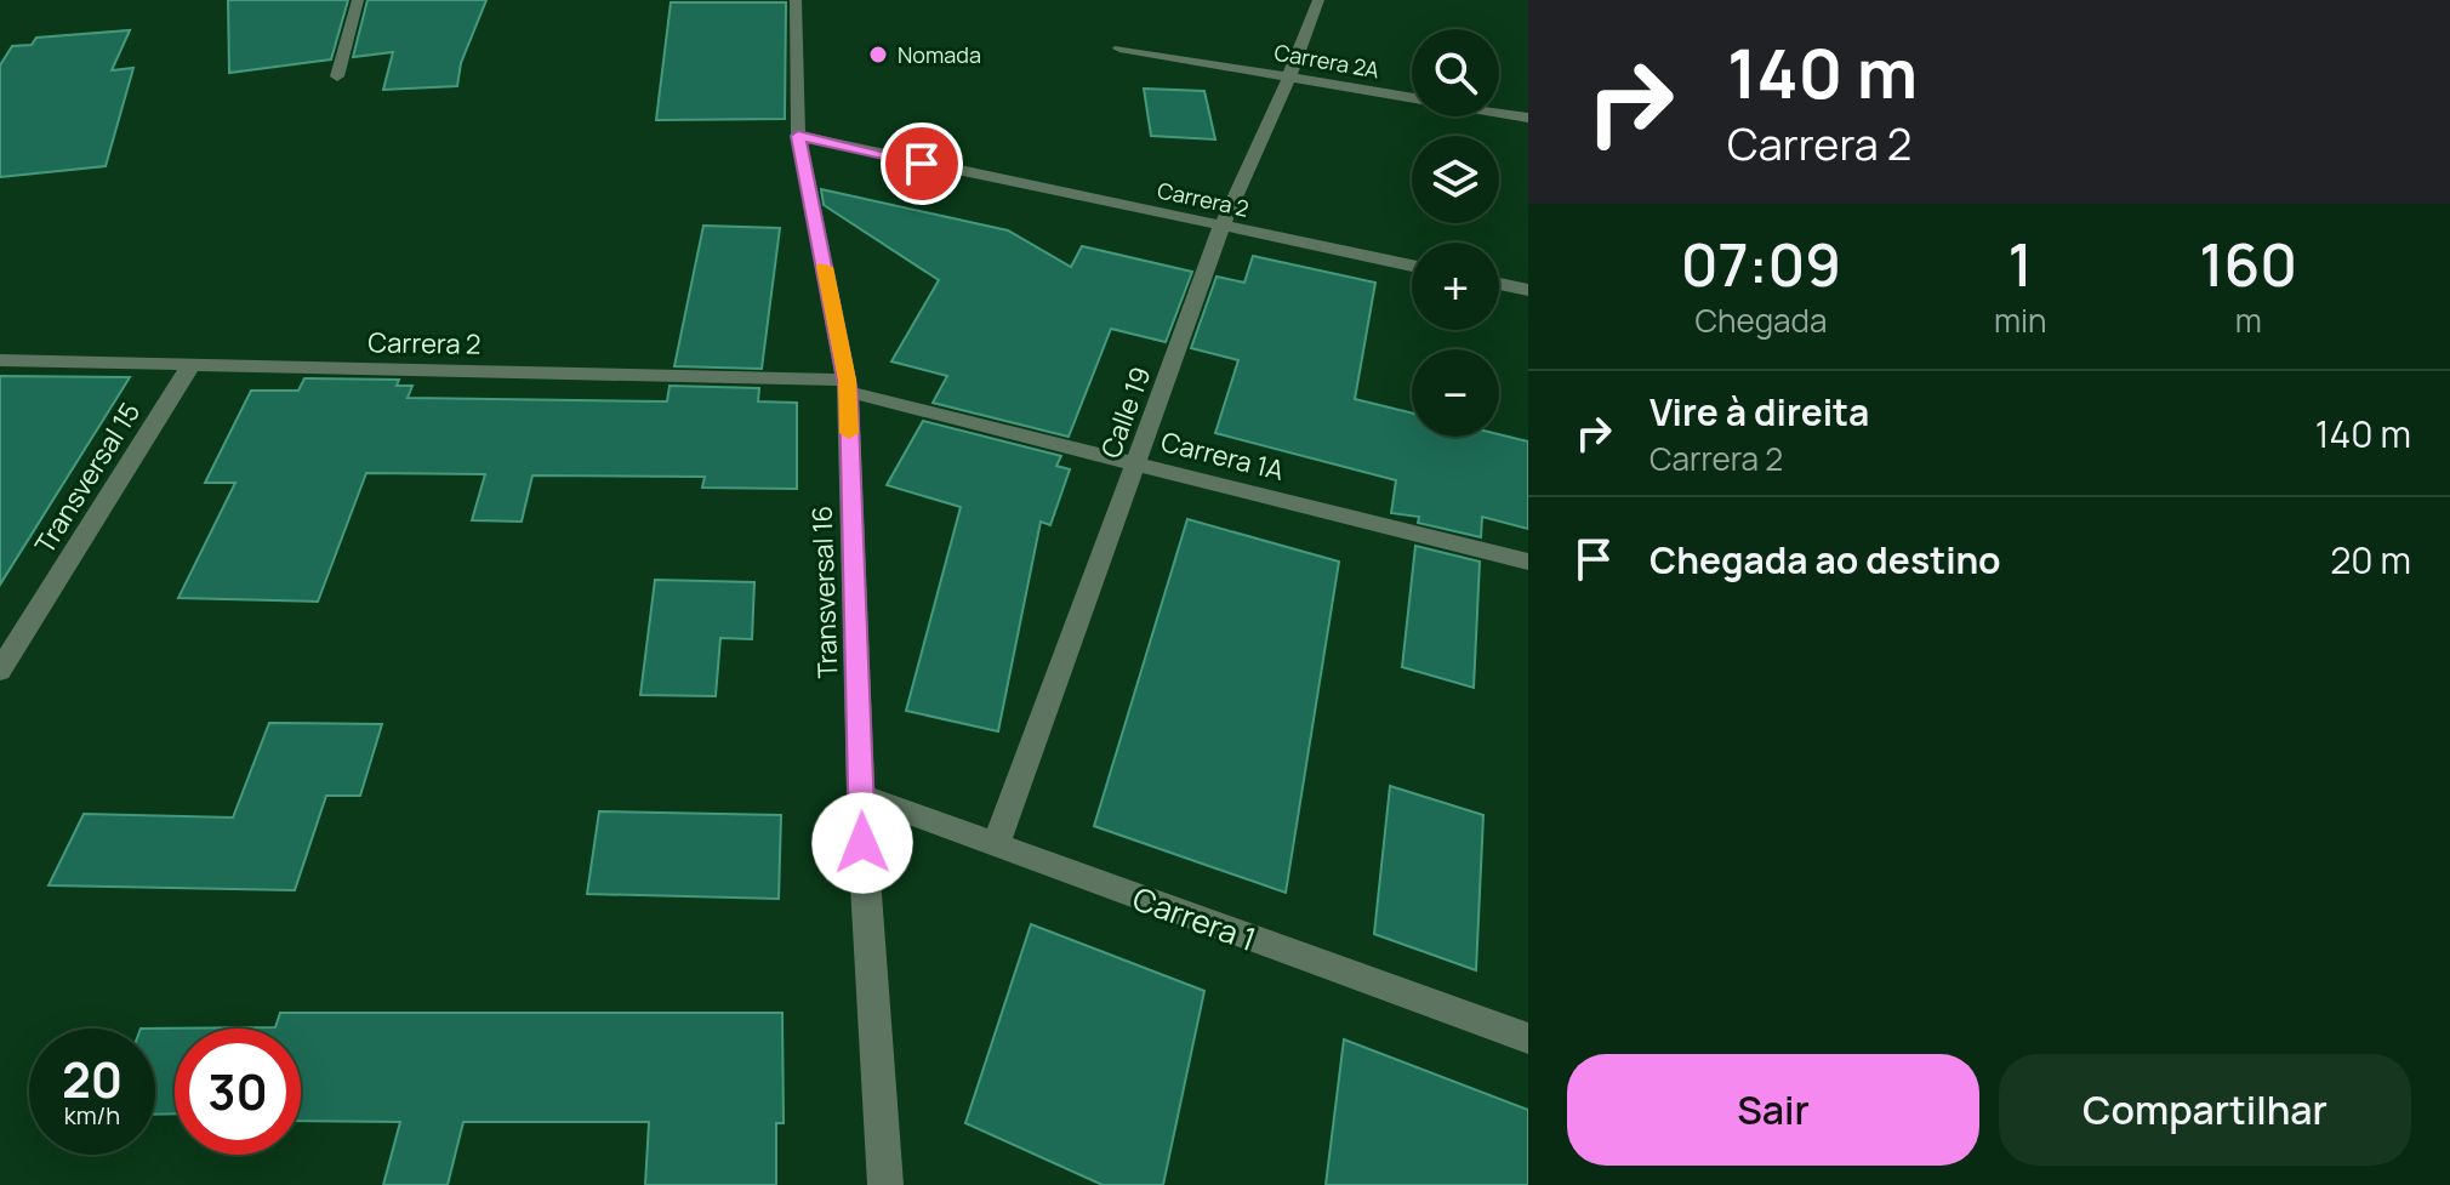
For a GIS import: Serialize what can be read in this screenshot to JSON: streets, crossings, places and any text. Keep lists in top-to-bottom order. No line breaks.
{"streets":{"street":["Carrera 2A","Carrera 2","Calle 19","Carrera 1A","Transversal 15","Transversal 16","Carrera 1"]},"crossings":[["Carrera 2A","Calle 19"],["Carrera 2","Calle 19"],["Carrera 2","Carrera 1A"],["Carrera 2","Transversal 15"],["Carrera 2","Transversal 16"],["Calle 19","Carrera 1A"],["Calle 19","Carrera 1"],["Carrera 1A","Transversal 16"],["Transversal 16","Carrera 1"]],"places":["Nomada"],"page":{"turn":["140 m","Carrera 2"],"map_buttons":["+","−"],"eta":["07:09","Chegada","1","min","160","m"],"list":[{"name":"Vire à direita","note":"Carrera 2","value":"140 m"},{"name":"Chegada ao destino","value":"20 m"}],"speed":"20 km/h","limit":"30","buttons":["Sair","Compartilhar"]}}
